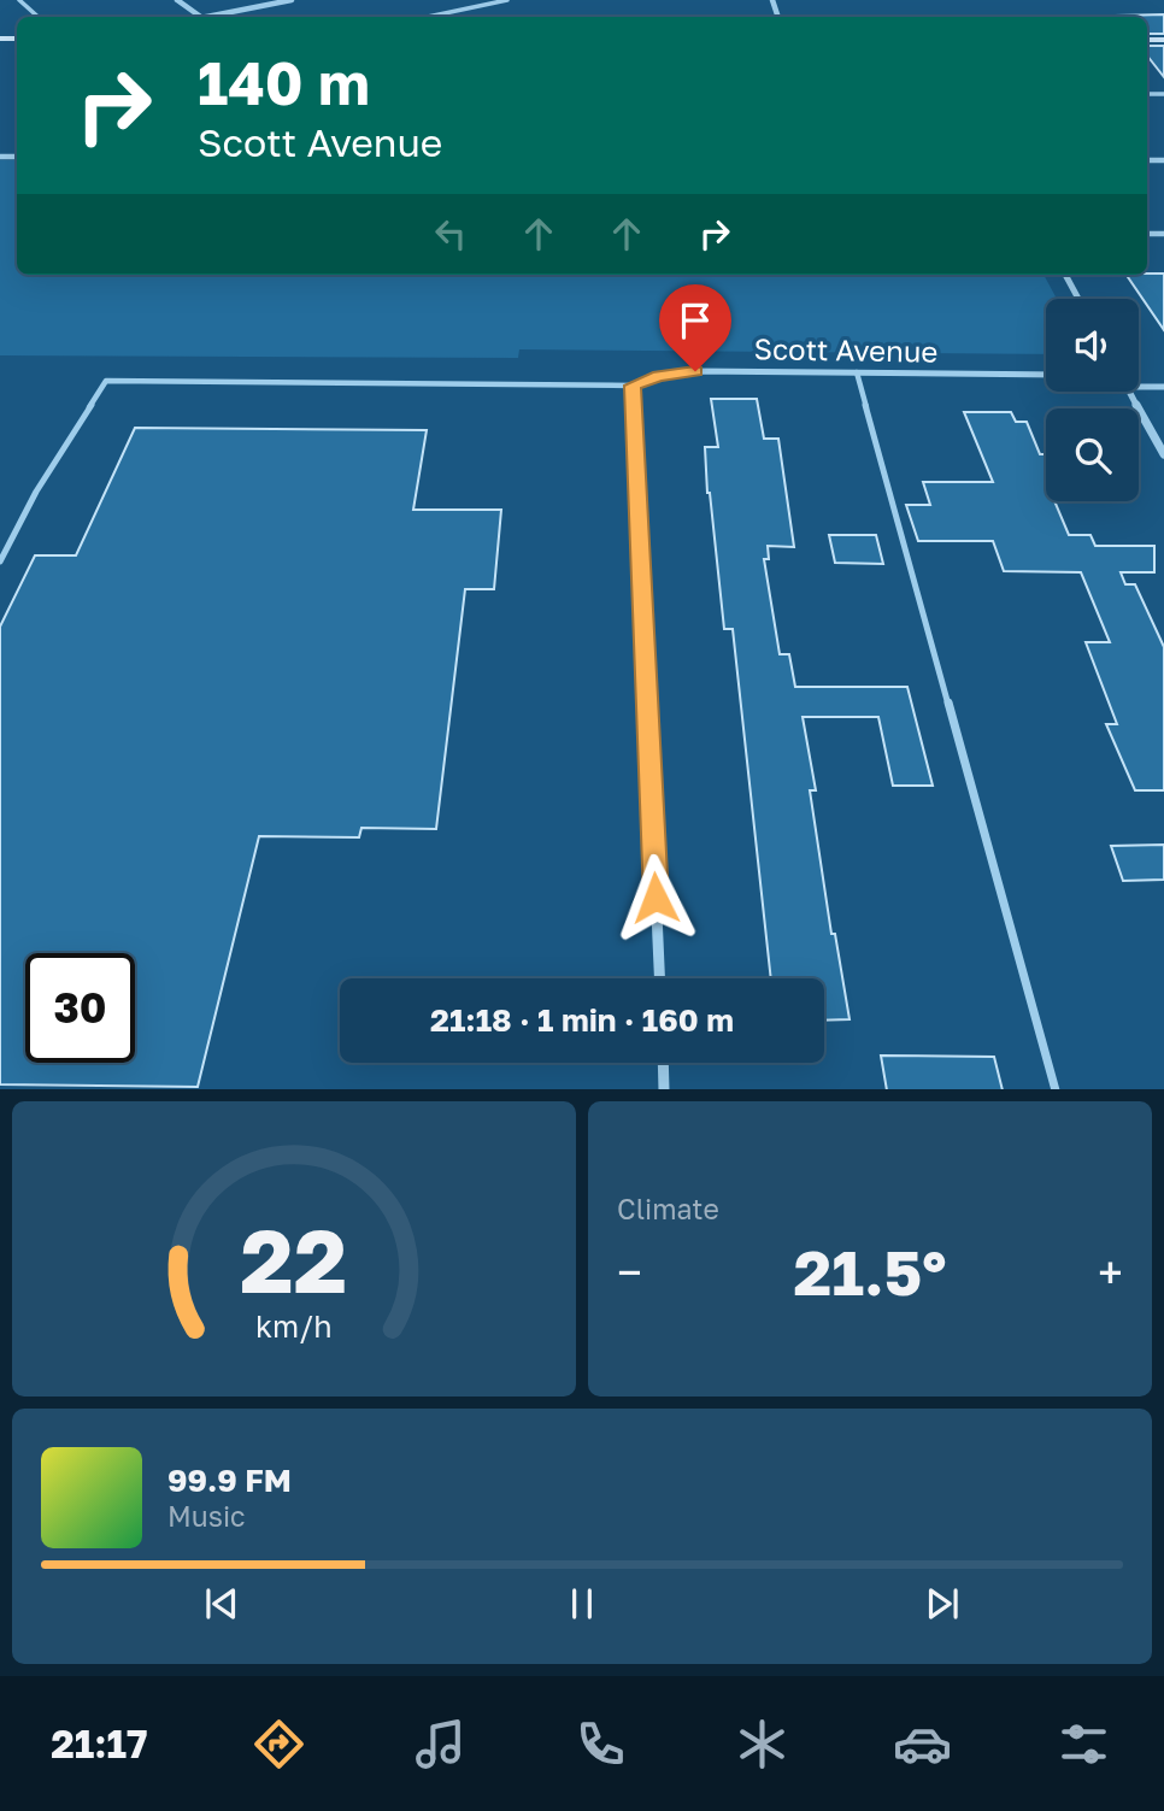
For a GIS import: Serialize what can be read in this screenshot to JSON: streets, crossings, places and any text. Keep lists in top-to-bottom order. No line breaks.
{"streets":{"street":["Scott Avenue"]},"page":{"turn":["140 m","Scott Avenue"],"limit":"30","trip":"21:18 · 1 min · 160 m","tile":"Climate","heat":["−","21.5°","+"],"song":["99.9 FM","Music"],"tabs":"21:17","gauge":["22","km/h"]}}
